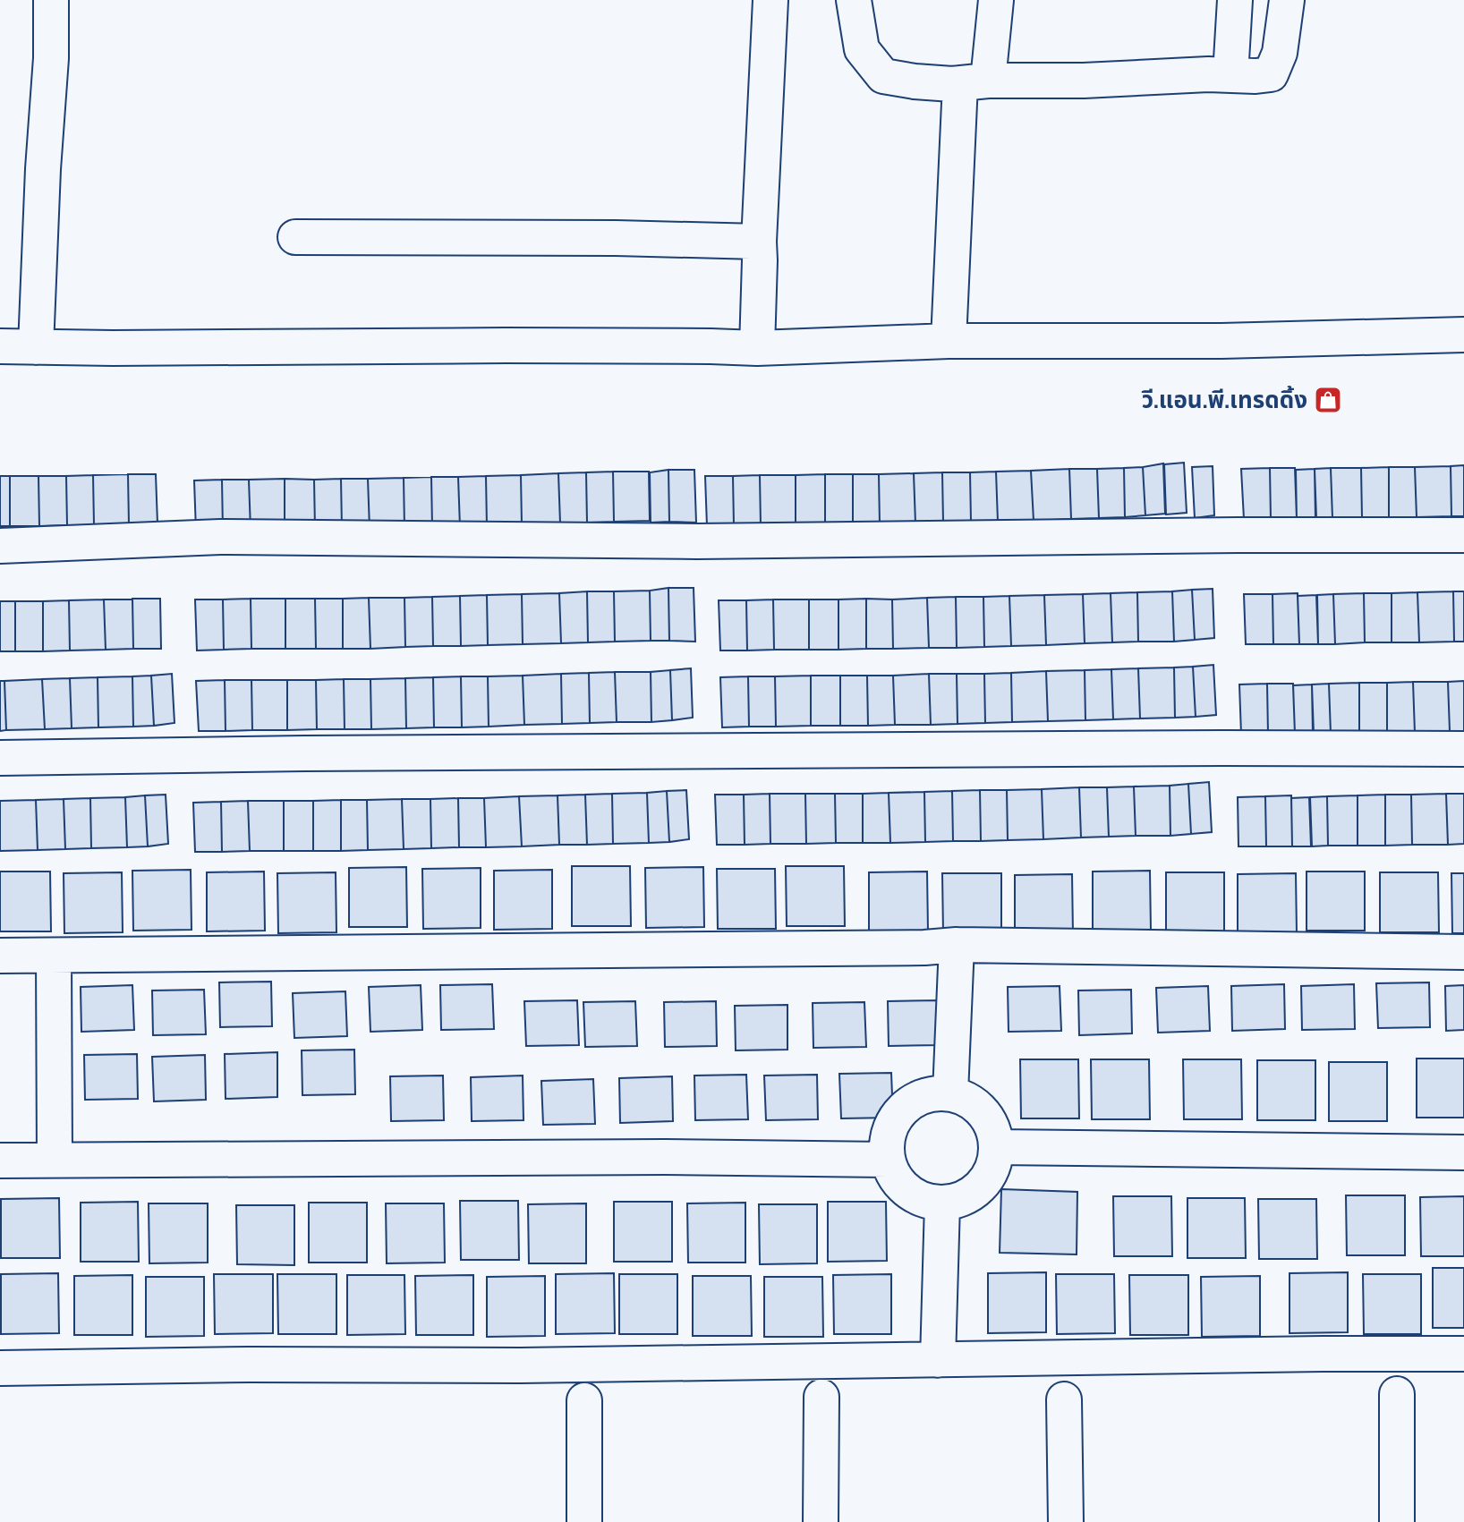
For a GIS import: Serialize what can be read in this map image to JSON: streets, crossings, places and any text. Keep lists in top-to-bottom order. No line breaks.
{"places":{"shop":["วี.แอน.พี.เทรดดิ้ง"]}}
